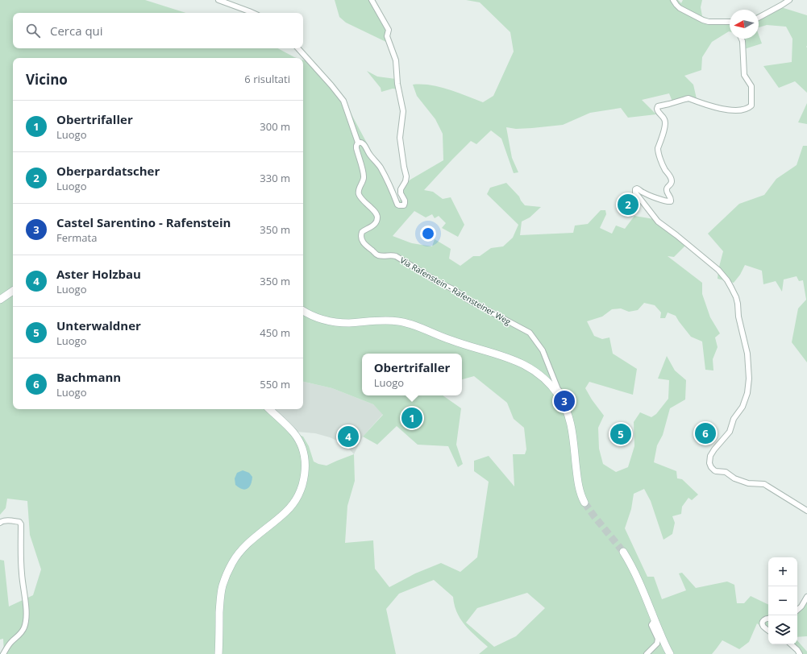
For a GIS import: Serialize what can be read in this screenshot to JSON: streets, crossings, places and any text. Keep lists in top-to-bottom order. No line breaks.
{"streets":{"street":["Via Rafenstein - Rafensteiner Weg"]},"north":"left","page":{"search":"Cerca qui","heading":["Vicino","6 risultati"],"list":[{"mark":"1","name":"Obertrifaller","note":"Luogo","value":"300 m"},{"mark":"2","name":"Oberpardatscher","note":"Luogo","value":"330 m"},{"mark":"3","name":"Castel Sarentino - Rafenstein","note":"Fermata","value":"350 m"},{"mark":"4","name":"Aster Holzbau","note":"Luogo","value":"350 m"},{"mark":"5","name":"Unterwaldner","note":"Luogo","value":"450 m"},{"mark":"6","name":"Bachmann","note":"Luogo","value":"550 m"}],"pins":["2","3","1","6","5","4"],"popup":["Obertrifaller","Luogo"],"map_buttons":["+","−"]}}
